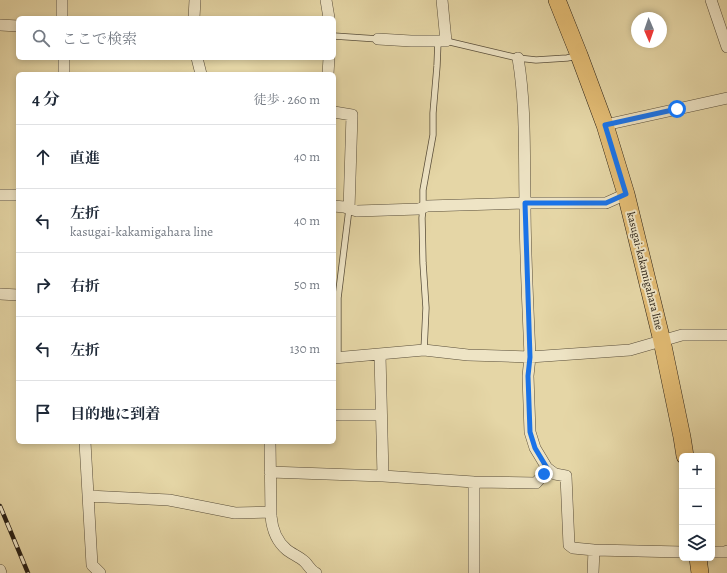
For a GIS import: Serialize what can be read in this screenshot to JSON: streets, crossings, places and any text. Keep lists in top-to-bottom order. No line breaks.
{"streets":{"main road":["kasugai-kakamigahara line"]},"north":"bottom","page":{"search":"ここで検索","heading":["4 分","徒歩 · 260 m"],"list":[["直進","40 m"],["左折","kasugai-kakamigahara line","40 m"],["右折","50 m"],["左折","130 m"],"目的地に到着"],"map_buttons":["+","−"]}}
